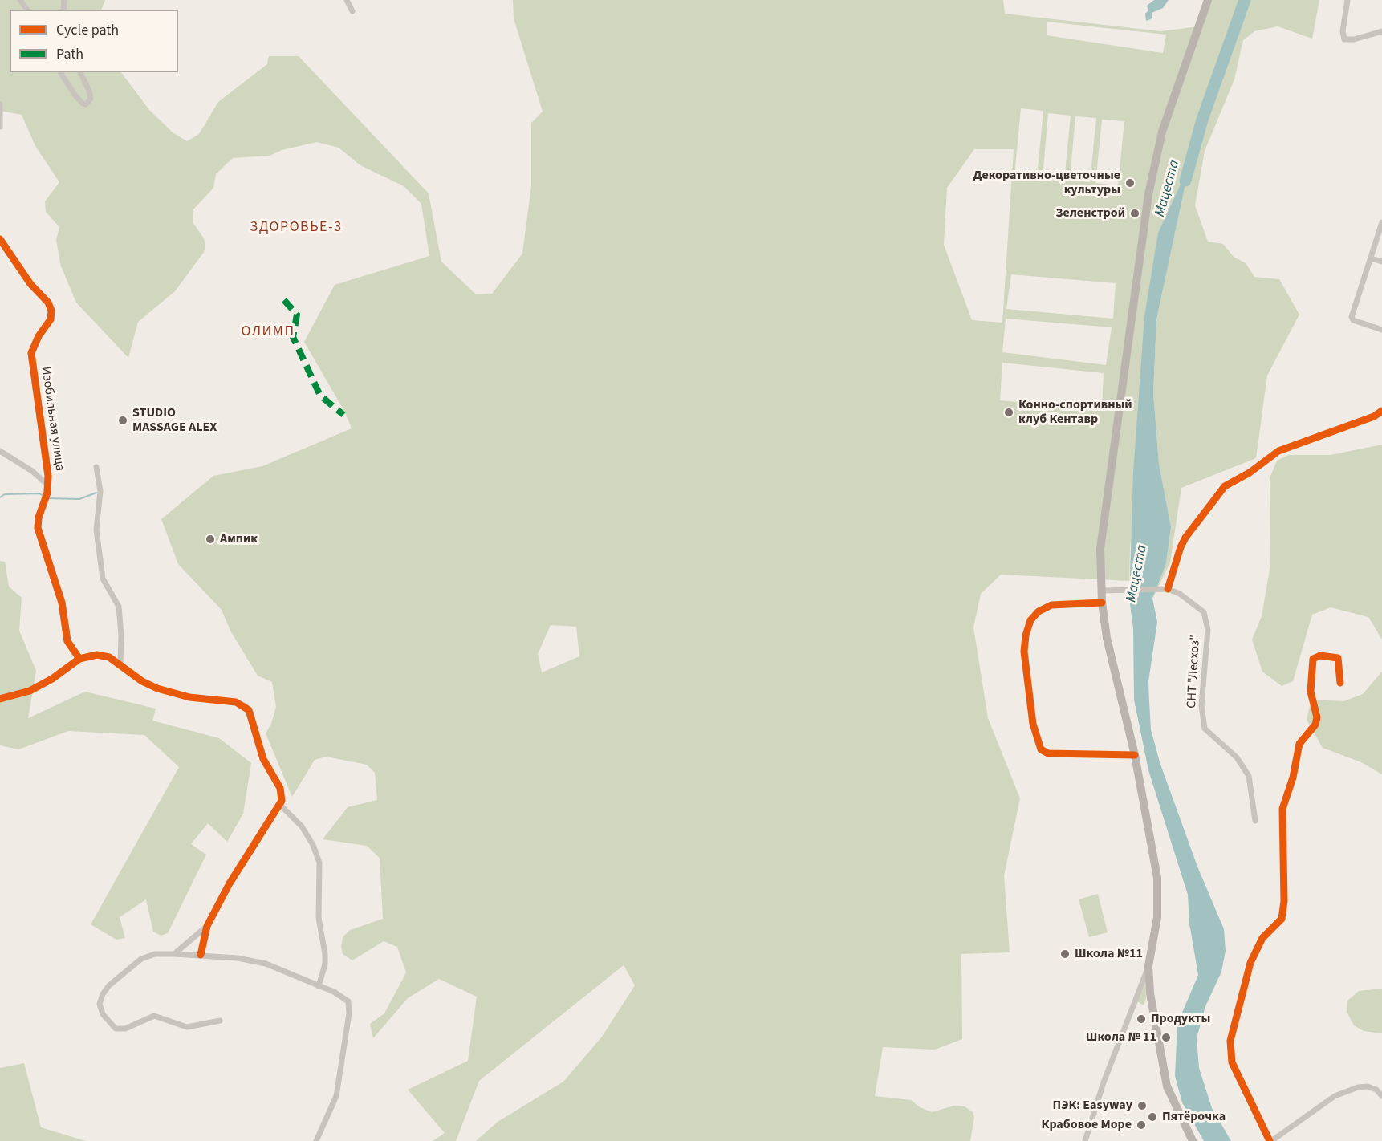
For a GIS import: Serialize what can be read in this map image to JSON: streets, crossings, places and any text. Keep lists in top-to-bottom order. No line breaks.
{"streets":{"street":["Изобильная улица","СНТ \"Лесхоз\""]},"districts":["ЗДОРОВЬЕ-3","ОЛИМП"],"water":["Мацеста"],"places":["Декоративно-цветочные культуры","Зеленстрой","Конно-спортивный клуб Кентавр","STUDIO MASSAGE ALEX","Ампик","Школа №11","Продукты","Школа № 11","ПЭК: Easyway","Пятёрочка","Крабовое Море"],"legend":["Cycle path","Path"]}
